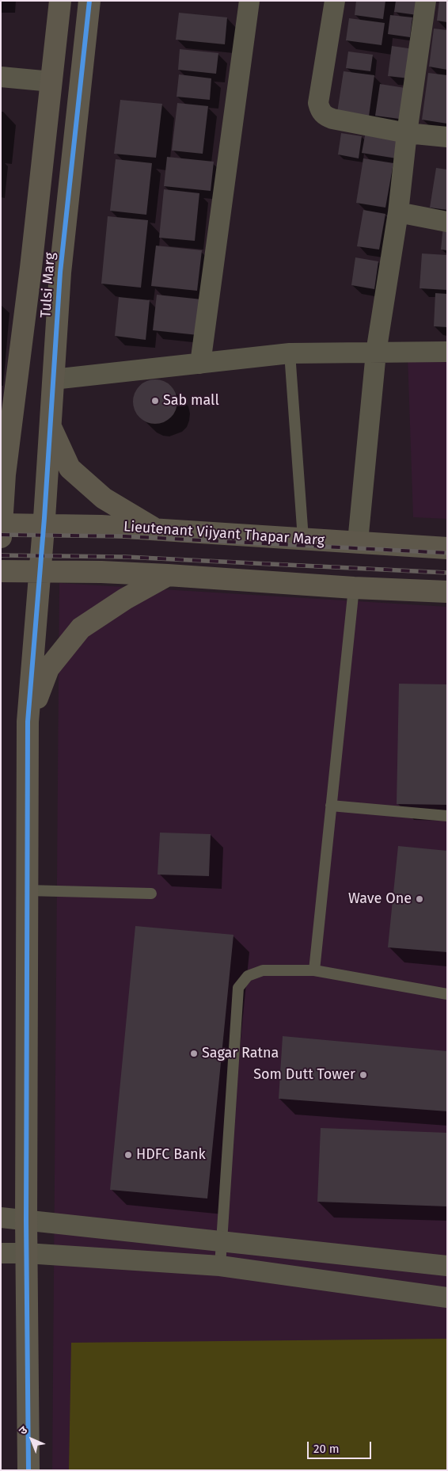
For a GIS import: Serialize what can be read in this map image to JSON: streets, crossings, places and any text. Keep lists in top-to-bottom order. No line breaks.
{"streets":{"street":["Tulsi Marg","Lieutenant Vijyant Thapar Marg"]},"crossings":[["Tulsi Marg","Lieutenant Vijyant Thapar Marg"]],"places":["Sab mall","Wave One","Sagar Ratna","Som Dutt Tower","HDFC Bank"],"scale_bar":"20 m","north":"top left"}
